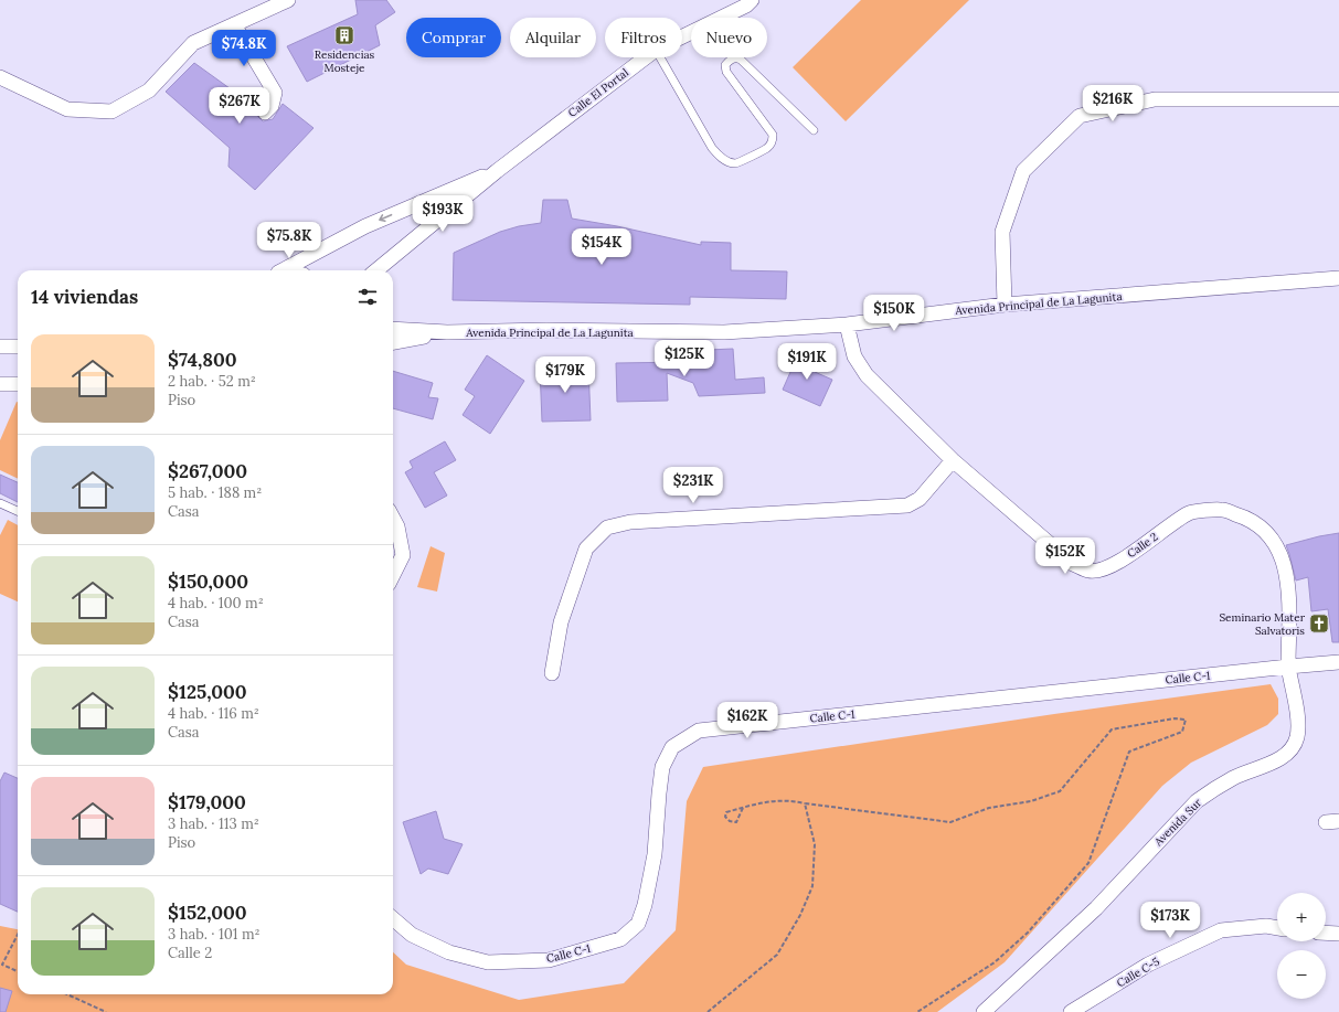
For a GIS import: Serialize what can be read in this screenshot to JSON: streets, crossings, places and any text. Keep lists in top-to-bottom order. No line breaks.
{"streets":{"street":["Calle El Portal","Avenida Principal de La Lagunita","Calle 2","Calle C-1","Avenida Sur","Calle C-5"]},"crossings":[["Avenida Principal de La Lagunita","Calle 2"],["Calle 2","Calle C-1"],["Calle 2","Avenida Sur"],["Calle C-1","Avenida Sur"]],"places":{"building":["Residencias Mosteje"],"church":["Seminario Mater Salvatoris"]},"page":{"chip":["Comprar","Alquilar","Filtros","Nuevo"],"price":["$74.8K","$216K","$267K","$193K","$75.8K","$154K","$150K","$125K","$191K","$179K","$231K","$152K","$162K","$173K"],"heading":"14 viviendas","list":[{"name":"$74,800","note":"2 hab. · 52 m² · Piso"},{"name":"$267,000","note":"5 hab. · 188 m² · Casa"},{"name":"$150,000","note":"4 hab. · 100 m² · Casa"},{"name":"$125,000","note":"4 hab. · 116 m² · Casa"},{"name":"$179,000","note":"3 hab. · 113 m² · Piso"},{"name":"$152,000","note":"3 hab. · 101 m² · Calle 2"}],"map_buttons":["+","−"]}}
